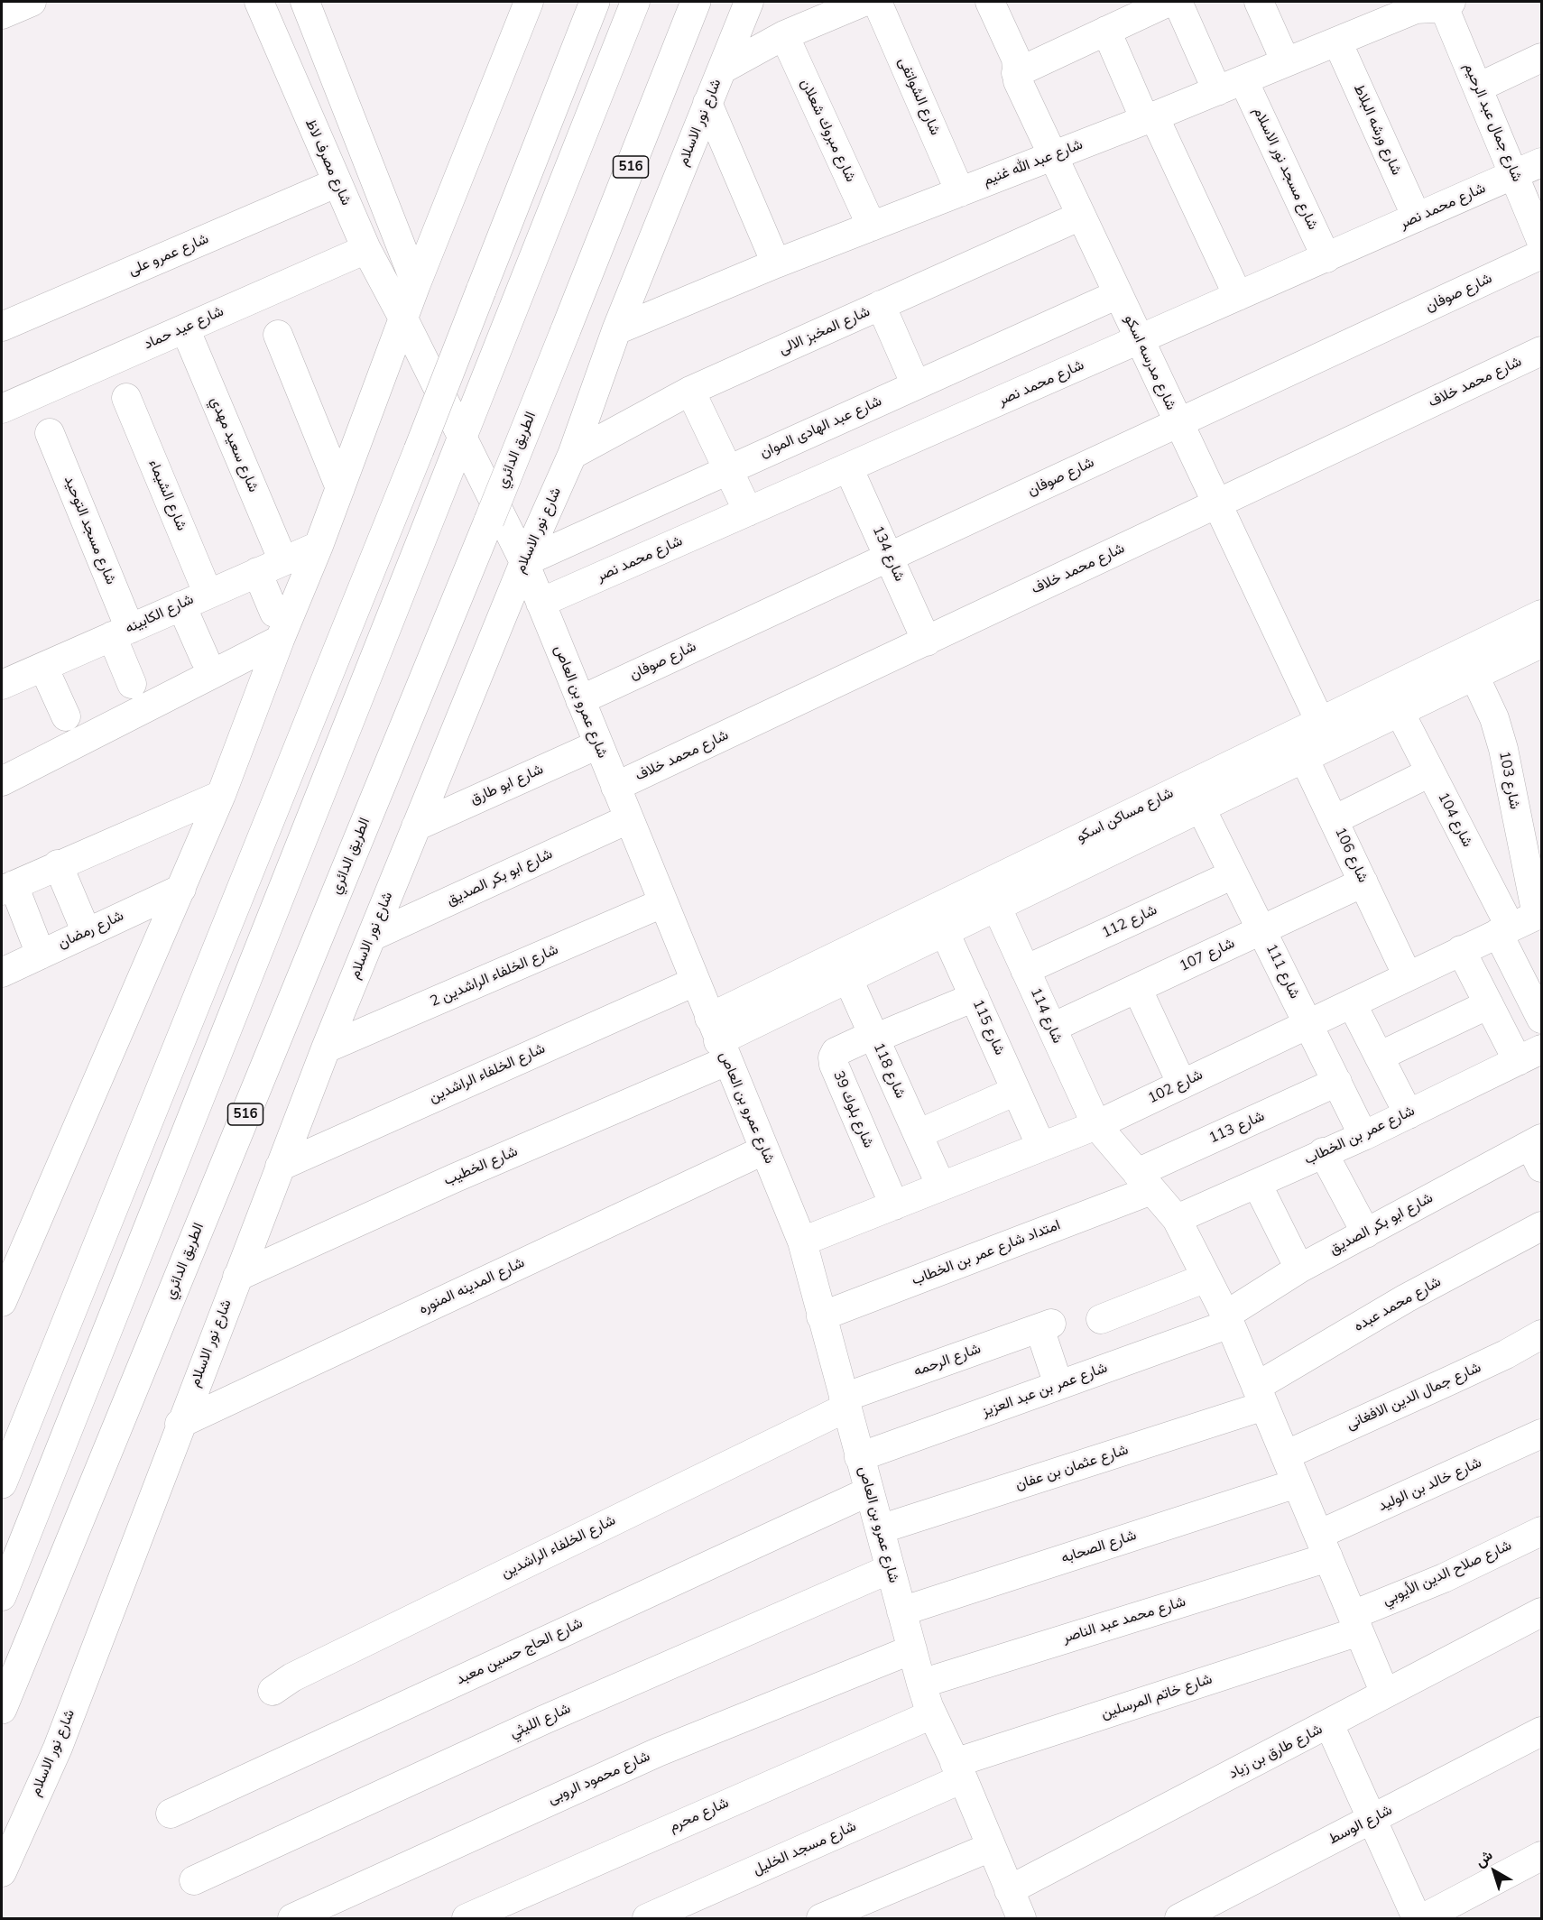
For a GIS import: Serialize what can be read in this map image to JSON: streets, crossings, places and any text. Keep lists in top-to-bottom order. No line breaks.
{"streets":{"highway":["516","الطريق الدائري"],"street":["شارع الشواتفى","شارع نور الاسلام","شارع جمال عبد الرحيم","شارع ورشه البلاط","شارع مبروك شعلان","شارع مصرف لاظ","شارع عبد الله غنيم","شارع مسجد نور الاسلام","شارع محمد نصر","شارع عمرو على","شارع صوفان","شارع عيد حماد","شارع المخبز الالى","شارع مدرسه اسكو","شارع محمد خلاف","شارع عبد الهادى الموان","شارع سعيد مهدي","شارع الشيماء","شارع مسجد التوحيد","شارع 134","شارع الكابينه","شارع عمرو بن العاص","شارع 103","شارع ابو طارق","شارع مساكن اسكو","شارع 104","شارع 106","شارع ابو بكر الصديق","شارع 112","شارع رمضان","شارع 107","شارع 111","شارع الخلفاء الراشدين 2","شارع 114","شارع 115","شارع 118","شارع الخلفاء الراشدين","شارع 102","شارع بلوك 39","شارع 113","شارع عمر بن الخطاب","شارع الخطيب","امتداد شارع عمر بن الخطاب","شارع المدينه المنوره","شارع محمد عبده","شارع الرحمه","شارع عمر بن عبد العزيز","شارع جمال الدين الافغانى","شارع عثمان بن عفان","شارع خالد بن الوليد","شارع الصحابه","شارع صلاح الدين الأيوبي","شارع محمد عبد الناصر","شارع الحاج حسين معبد","شارع خاتم المرسلين","شارع الليثي","شارع طارق بن زياد","شارع محمود الروبى","شارع محرم","شارع الوسط","شارع مسجد الخليل"]},"crossings":[["شارع الشواتفى","شارع عبد الله غنيم"],["شارع نور الاسلام","شارع عبد الله غنيم"],["شارع نور الاسلام","شارع المخبز الالى"],["شارع نور الاسلام","شارع عبد الهادى الموان"],["شارع نور الاسلام","شارع عمرو بن العاص"],["شارع نور الاسلام","شارع ابو طارق"],["شارع نور الاسلام","شارع ابو بكر الصديق"],["شارع نور الاسلام","شارع الخلفاء الراشدين 2"],["شارع نور الاسلام","شارع الخلفاء الراشدين"],["شارع نور الاسلام","شارع الخطيب"],["شارع نور الاسلام","شارع المدينه المنوره"],["شارع جمال عبد الرحيم","شارع عبد الله غنيم"],["شارع جمال عبد الرحيم","شارع محمد نصر"],["شارع ورشه البلاط","شارع عبد الله غنيم"],["شارع ورشه البلاط","شارع محمد نصر"],["شارع مبروك شعلان","شارع عبد الله غنيم"],["شارع مصرف لاظ","شارع عمرو على"],["شارع مصرف لاظ","شارع عيد حماد"],["شارع مصرف لاظ","شارع عمرو بن العاص"],["شارع عبد الله غنيم","شارع مسجد نور الاسلام"],["شارع عبد الله غنيم","شارع مدرسه اسكو"],["شارع مسجد نور الاسلام","شارع محمد نصر"],["شارع محمد نصر","شارع مدرسه اسكو"],["شارع محمد نصر","شارع 134"],["شارع محمد نصر","شارع عمرو بن العاص"],["شارع صوفان","شارع مدرسه اسكو"],["شارع صوفان","شارع 134"],["شارع صوفان","شارع عمرو بن العاص"],["شارع عيد حماد","شارع سعيد مهدي"],["شارع المخبز الالى","شارع مدرسه اسكو"],["شارع مدرسه اسكو","شارع محمد خلاف"],["شارع مدرسه اسكو","شارع عبد الهادى الموان"],["شارع مدرسه اسكو","شارع مساكن اسكو"],["شارع محمد خلاف","شارع 134"],["شارع محمد خلاف","شارع عمرو بن العاص"],["شارع عبد الهادى الموان","شارع عمرو بن العاص"],["شارع سعيد مهدي","شارع الكابينه"],["شارع الشيماء","شارع الكابينه"],["شارع مسجد التوحيد","شارع الكابينه"],["شارع عمرو بن العاص","شارع ابو طارق"],["شارع عمرو بن العاص","شارع مساكن اسكو"],["شارع عمرو بن العاص","شارع ابو بكر الصديق"],["شارع عمرو بن العاص","شارع الخلفاء الراشدين 2"],["شارع عمرو بن العاص","شارع الخلفاء الراشدين"],["شارع عمرو بن العاص","شارع 102"],["شارع عمرو بن العاص","شارع الخطيب"],["شارع عمرو بن العاص","امتداد شارع عمر بن الخطاب"],["شارع عمرو بن العاص","شارع المدينه المنوره"],["شارع عمرو بن العاص","شارع الرحمه"],["شارع عمرو بن العاص","شارع عمر بن عبد العزيز"],["شارع عمرو بن العاص","شارع عثمان بن عفان"],["شارع عمرو بن العاص","شارع الصحابه"],["شارع عمرو بن العاص","شارع محمد عبد الناصر"],["شارع عمرو بن العاص","شارع الحاج حسين معبد"],["شارع عمرو بن العاص","شارع خاتم المرسلين"],["شارع عمرو بن العاص","شارع الليثي"],["شارع عمرو بن العاص","شارع طارق بن زياد"],["شارع عمرو بن العاص","شارع محمود الروبى"],["شارع عمرو بن العاص","شارع محرم"],["شارع عمرو بن العاص","شارع مسجد الخليل"],["شارع 103","شارع مساكن اسكو"],["شارع 103","شارع 102"],["شارع مساكن اسكو","شارع 104"],["شارع مساكن اسكو","شارع 106"],["شارع مساكن اسكو","شارع 111"],["شارع مساكن اسكو","شارع 114"],["شارع مساكن اسكو","شارع 115"],["شارع مساكن اسكو","شارع 118"],["شارع مساكن اسكو","شارع الخطيب"],["شارع 104","شارع 102"],["شارع 106","شارع 107"],["شارع 106","شارع 102"],["شارع ابو بكر الصديق","شارع 114"],["شارع ابو بكر الصديق","شارع عمر بن عبد العزيز"],["شارع 112","شارع 111"],["شارع 112","شارع 114"],["شارع 107","شارع 111"],["شارع 107","شارع 114"],["شارع 111","شارع 102"],["شارع 111","شارع 113"],["شارع 111","شارع عمر بن الخطاب"],["شارع 114","شارع 102"],["شارع 114","شارع 113"],["شارع 114","شارع عمر بن الخطاب"],["شارع 114","امتداد شارع عمر بن الخطاب"],["شارع 114","شارع محمد عبده"],["شارع 114","شارع عمر بن عبد العزيز"],["شارع 114","شارع جمال الدين الافغانى"],["شارع 114","شارع عثمان بن عفان"],["شارع 114","شارع خالد بن الوليد"],["شارع 114","شارع الصحابه"],["شارع 114","شارع صلاح الدين الأيوبي"],["شارع 114","شارع محمد عبد الناصر"],["شارع 114","شارع خاتم المرسلين"],["شارع 114","شارع طارق بن زياد"],["شارع 115","شارع 102"],["شارع 118","شارع 102"],["شارع 118","شارع بلوك 39"],["شارع الخلفاء الراشدين","شارع الرحمه"],["شارع 102","شارع بلوك 39"],["شارع 113","امتداد شارع عمر بن الخطاب"],["شارع محمد عبده","شارع عثمان بن عفان"],["شارع الرحمه","شارع عمر بن عبد العزيز"],["شارع خالد بن الوليد","شارع محمد عبد الناصر"],["شارع صلاح الدين الأيوبي","شارع خاتم المرسلين"],["شارع خاتم المرسلين","شارع مسجد الخليل"]],"north":"top left"}
